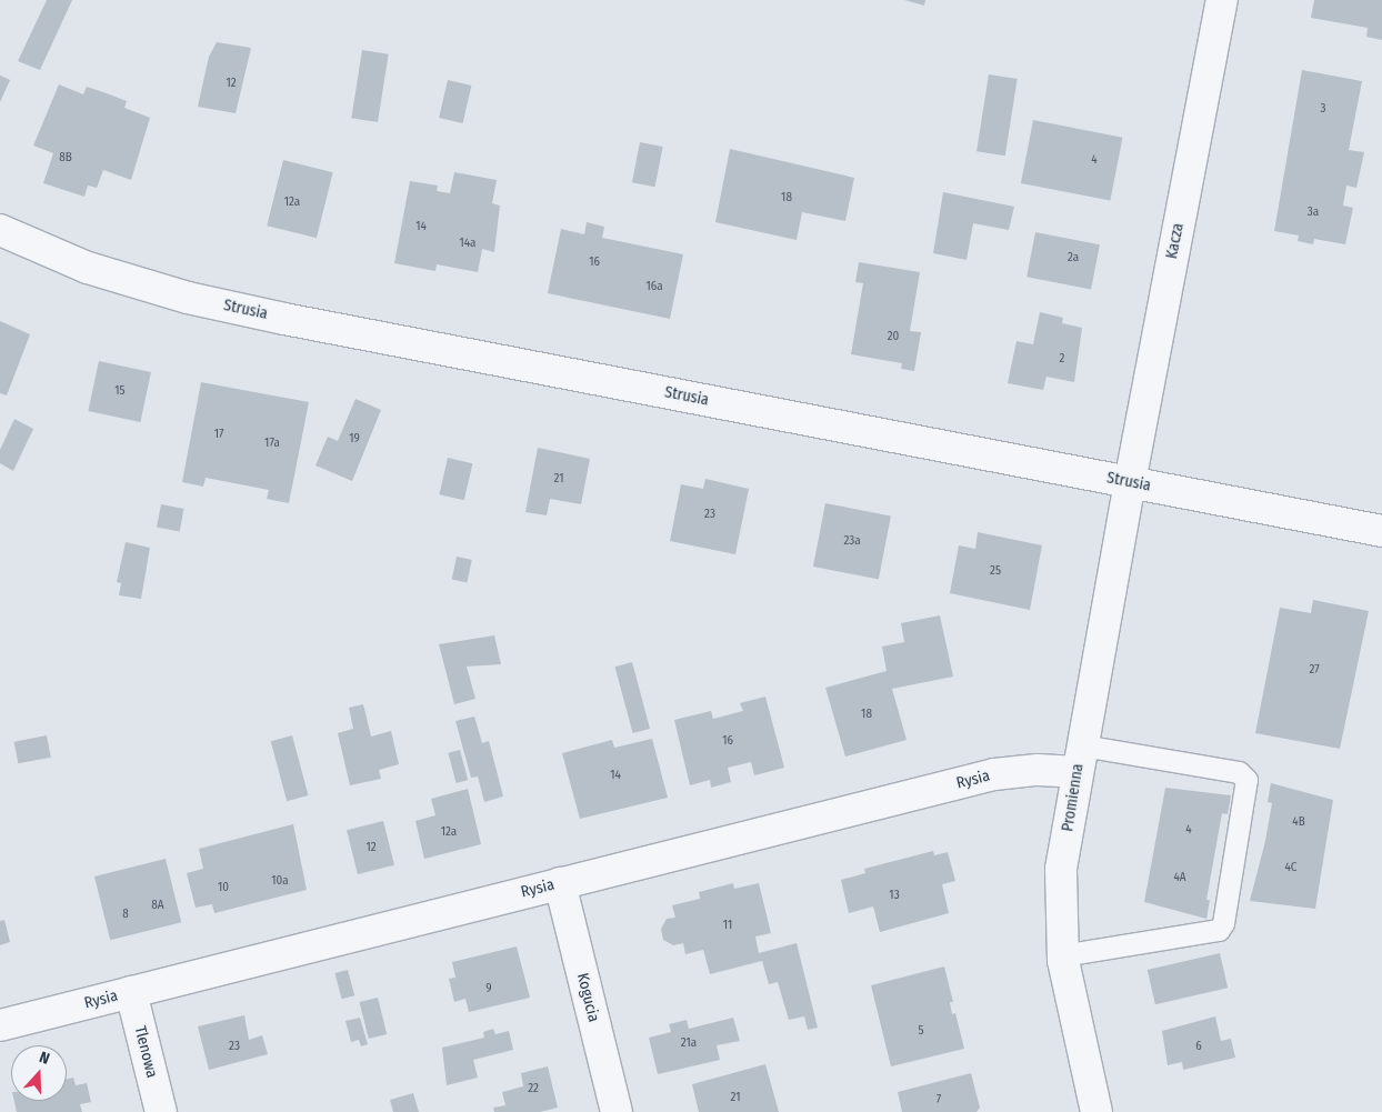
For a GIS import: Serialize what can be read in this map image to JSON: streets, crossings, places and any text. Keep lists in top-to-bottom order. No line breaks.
{"streets":{"street":["Kacza","Strusia","Rysia","Promienna","Kogucia","Tlenowa"]},"crossings":[["Kacza","Strusia"],["Kacza","Promienna"],["Strusia","Promienna"],["Rysia","Promienna"],["Rysia","Kogucia"],["Rysia","Tlenowa"]],"house_numbers":["12","3","8B","4","18","12a","3a","14","14a","2a","16","16a","20","2","15","17","19","17a","21","23","23a","25","27","18","16","14","4B","4","12a","12","4C","4A","10a","10","13","8A","8","11","9","5","21a","23","6","22","21","7"],"north":"top"}
